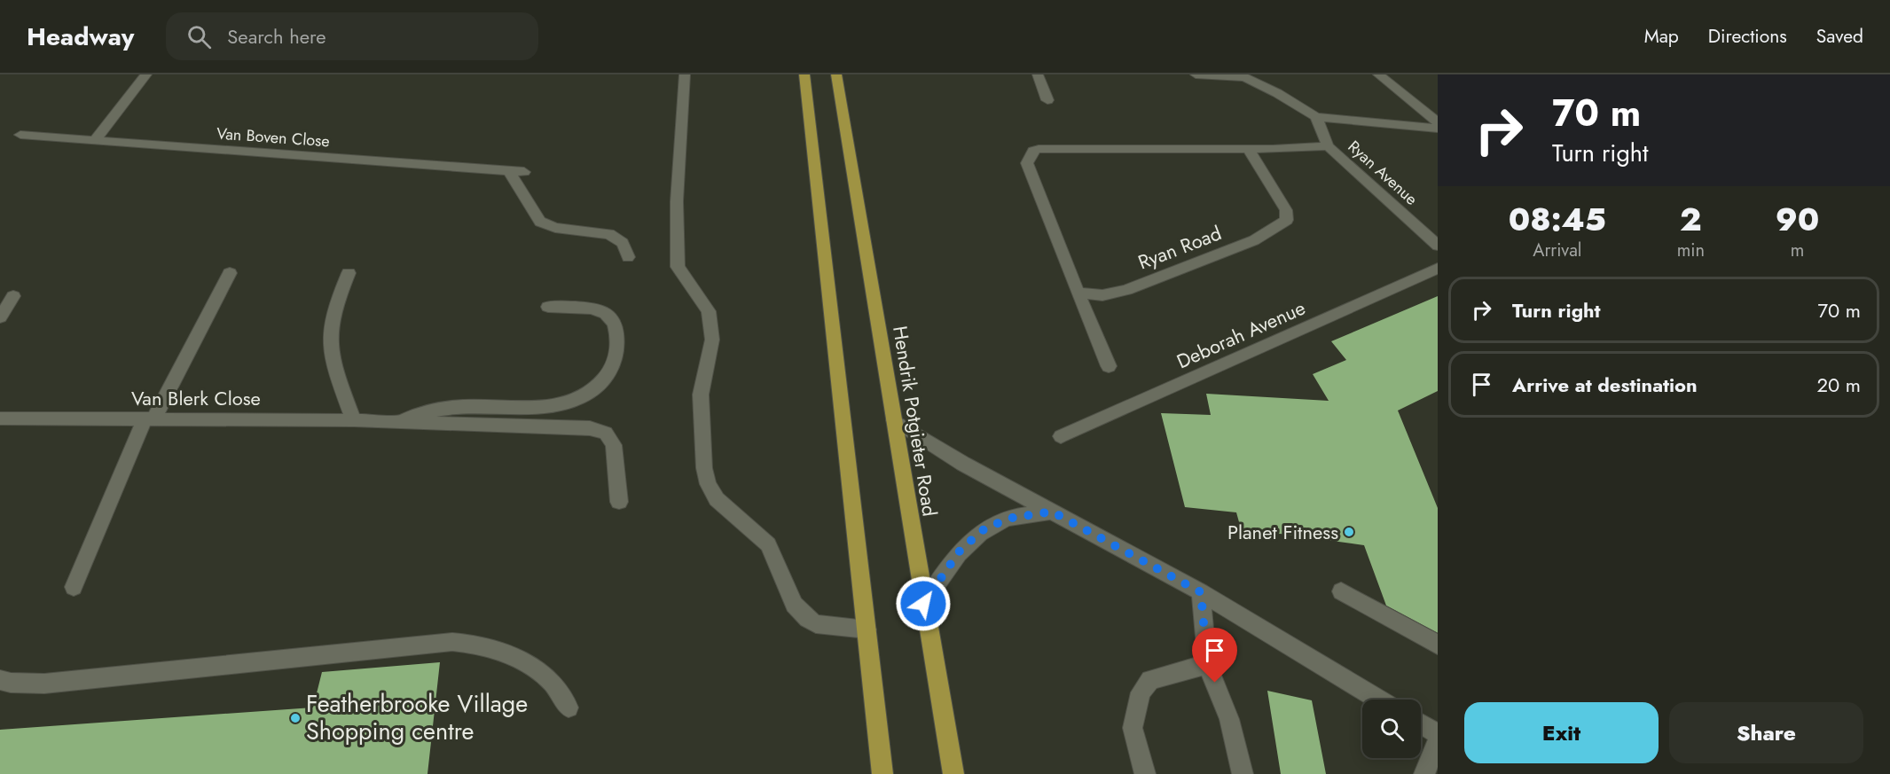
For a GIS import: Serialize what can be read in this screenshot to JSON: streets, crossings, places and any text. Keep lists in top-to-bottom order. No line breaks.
{"streets":{"main road":["Hendrik Potgieter Road"],"street":["Van Boven Close","Ryan Avenue","Ryan Road","Deborah Avenue","Van Blerk Close"]},"places":["Planet Fitness","Featherbrooke Village Shopping centre"],"page":{"header":"Headway","search":"Search here","nav":["Map","Directions","Saved"],"turn":["70 m","Turn right"],"eta":["08:45","Arrival","2","min","90","m"],"list":[{"name":"Turn right","value":"70 m"},{"name":"Arrive at destination","value":"20 m"}],"buttons":["Exit","Share"]}}
